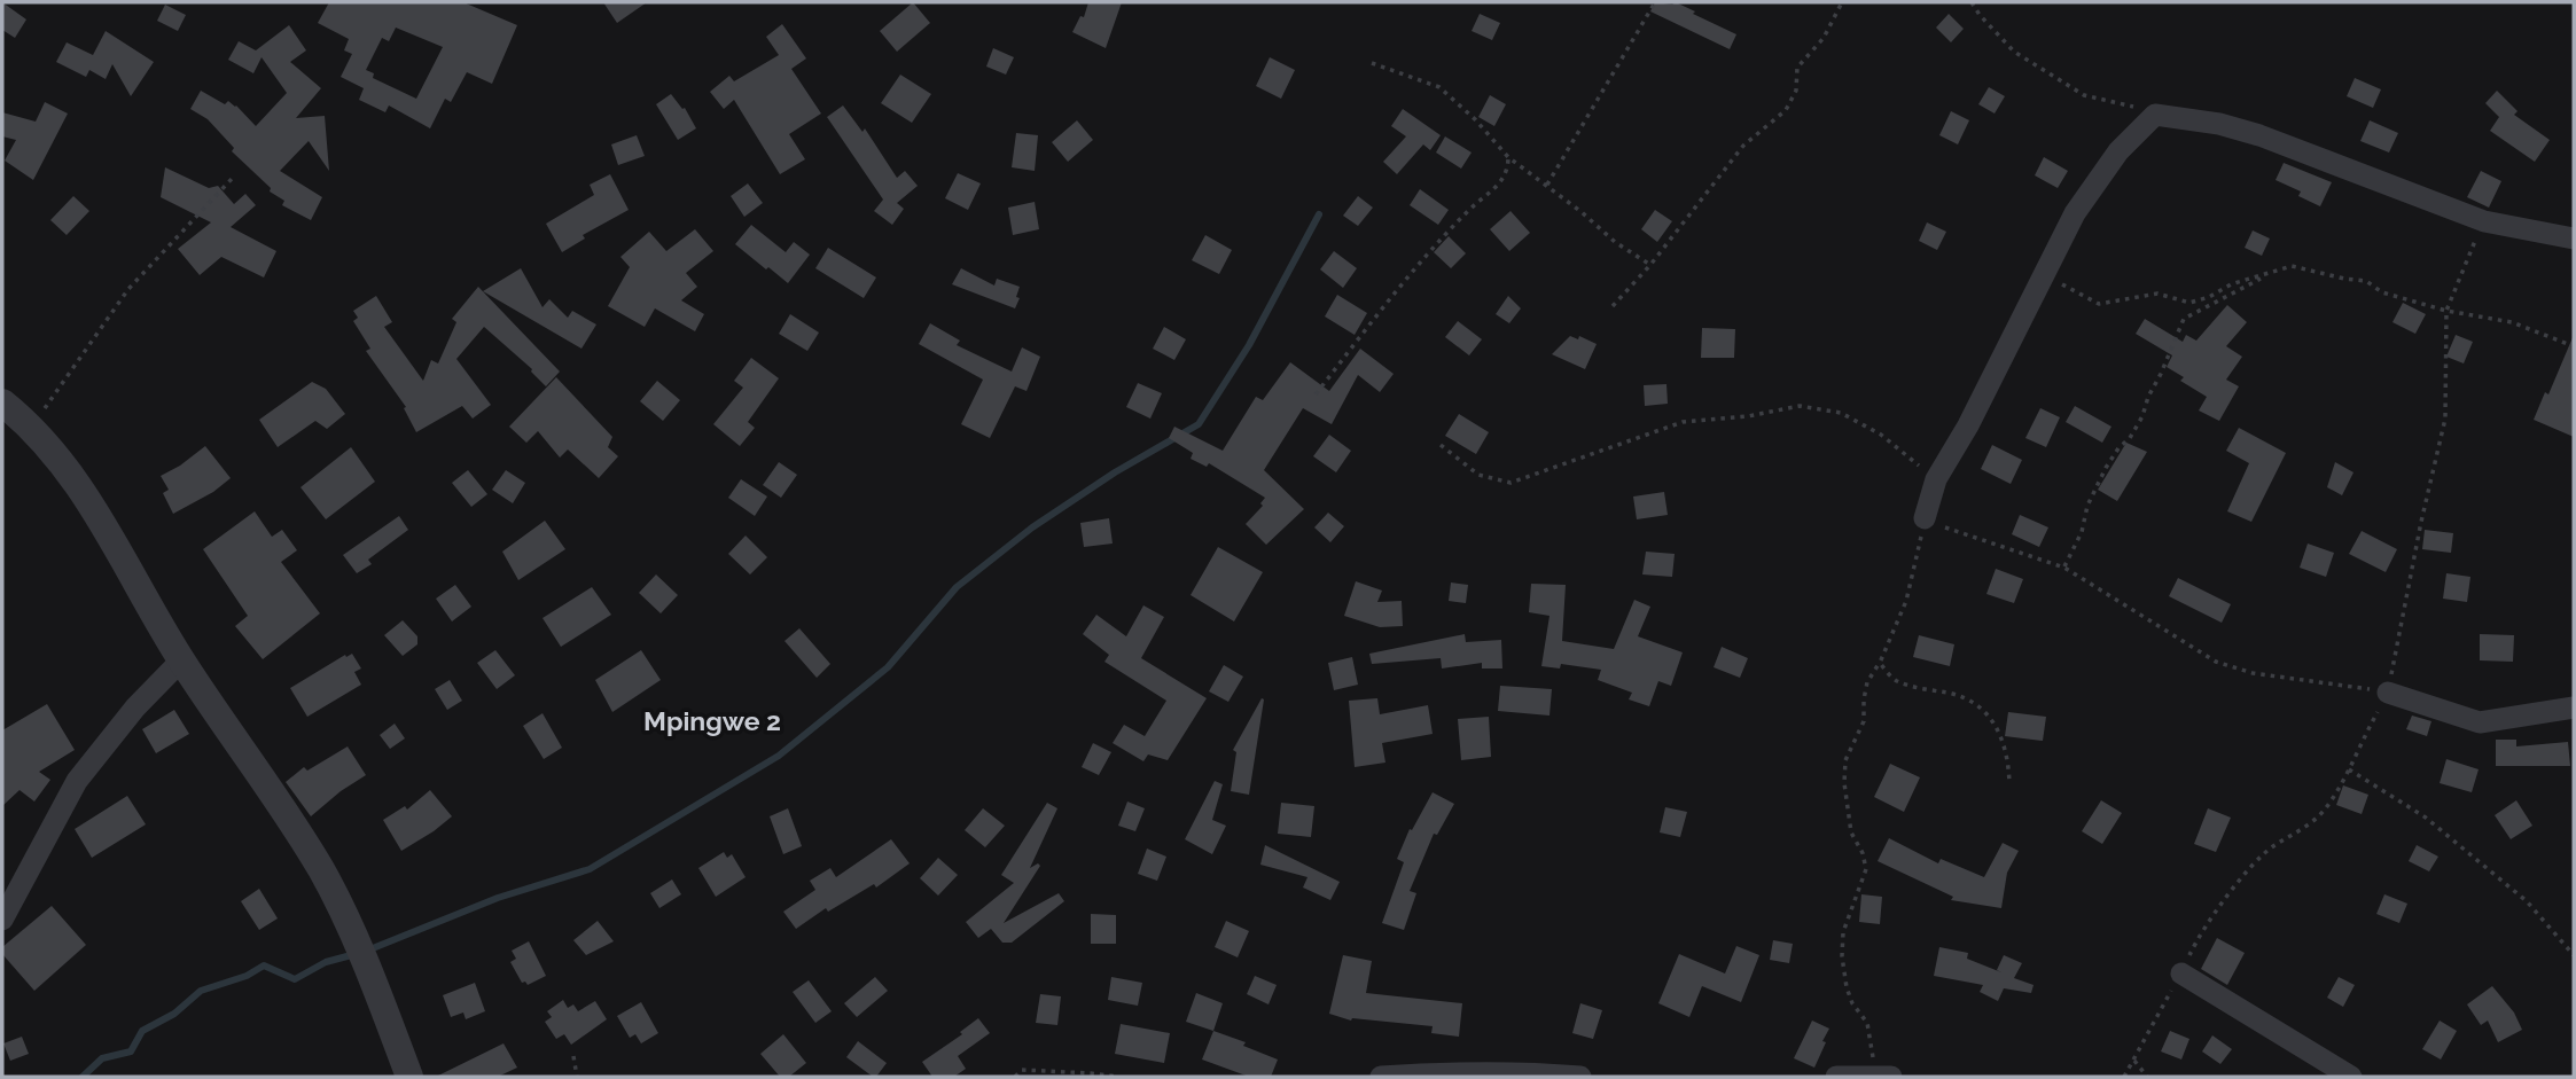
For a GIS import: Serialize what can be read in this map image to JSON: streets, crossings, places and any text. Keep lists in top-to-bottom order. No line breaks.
{"districts":["Mpingwe 2"]}
